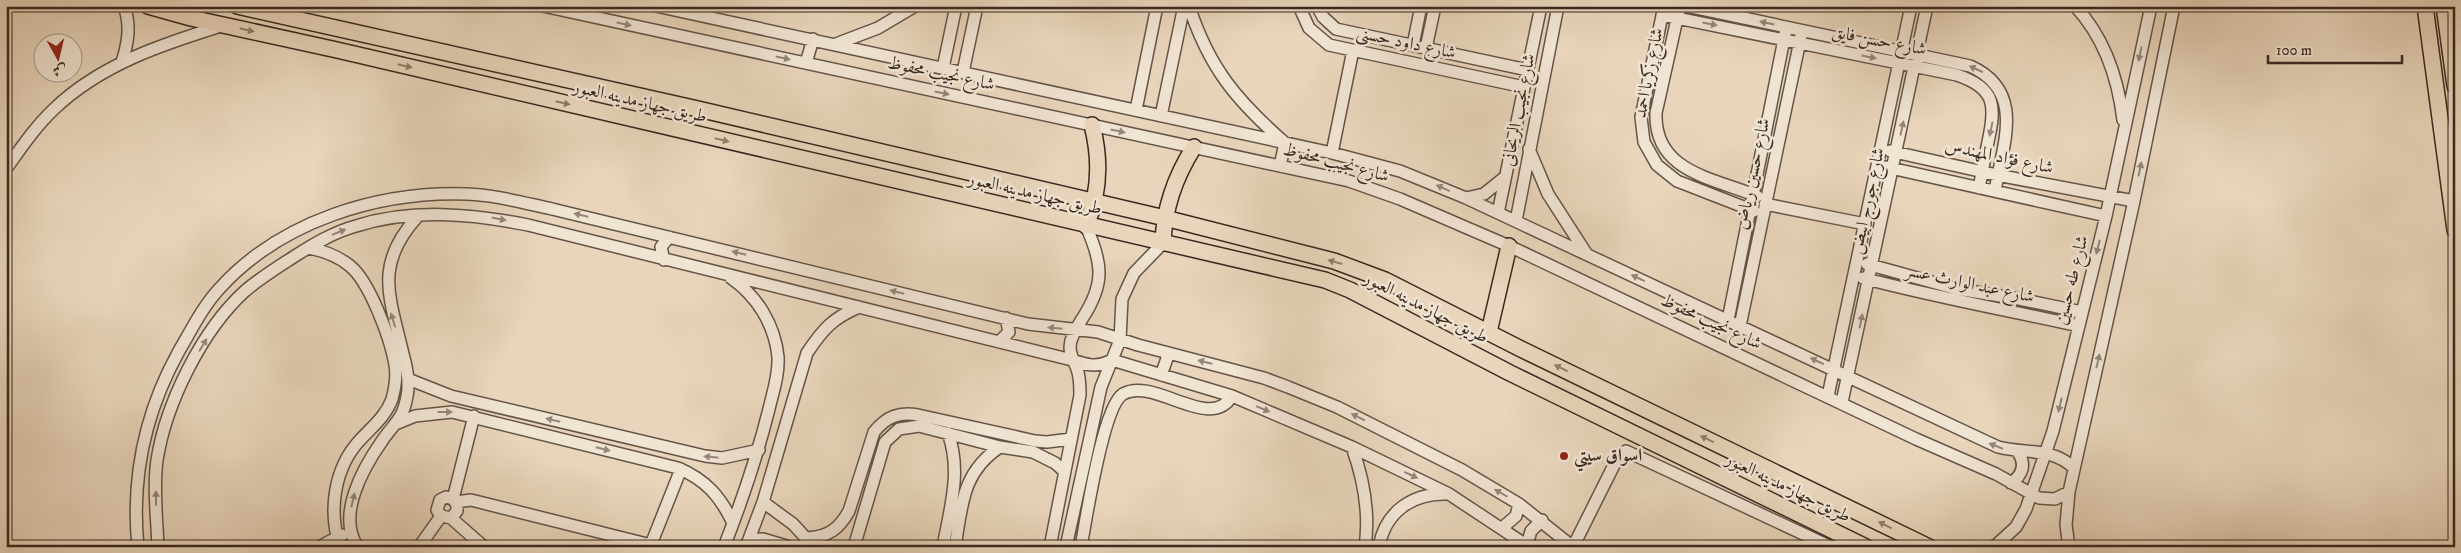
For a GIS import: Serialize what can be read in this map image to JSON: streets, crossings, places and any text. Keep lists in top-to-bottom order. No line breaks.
{"streets":{"main road":["طريق جهاز مدينه العبور"],"street":["شارع حسن فايق","شارع داود حسنى","شارع زكريا احمد","شارع نجيب محفوظ","شارع نجيب الريحانى","شارع فؤاد المهندس","شارع حسين رياض","شارع جورج ابيض","شارع طه حسين","شارع عبد الوارث عسر"]},"crossings":[["شارع حسن فايق","شارع زكريا احمد"],["شارع حسن فايق","شارع فؤاد المهندس"],["شارع حسن فايق","شارع حسين رياض"],["شارع حسن فايق","شارع جورج ابيض"],["شارع داود حسنى","شارع نجيب الريحانى"],["شارع زكريا احمد","شارع حسين رياض"],["شارع نجيب محفوظ","شارع نجيب الريحانى"],["شارع نجيب محفوظ","شارع حسين رياض"],["شارع نجيب محفوظ","شارع جورج ابيض"],["شارع نجيب محفوظ","شارع طه حسين"],["شارع فؤاد المهندس","شارع جورج ابيض"],["شارع فؤاد المهندس","شارع طه حسين"],["شارع جورج ابيض","شارع عبد الوارث عسر"],["شارع طه حسين","شارع عبد الوارث عسر"]],"places":["اسواق سيتي"],"scale_bar":"100 m","north":"bottom"}
